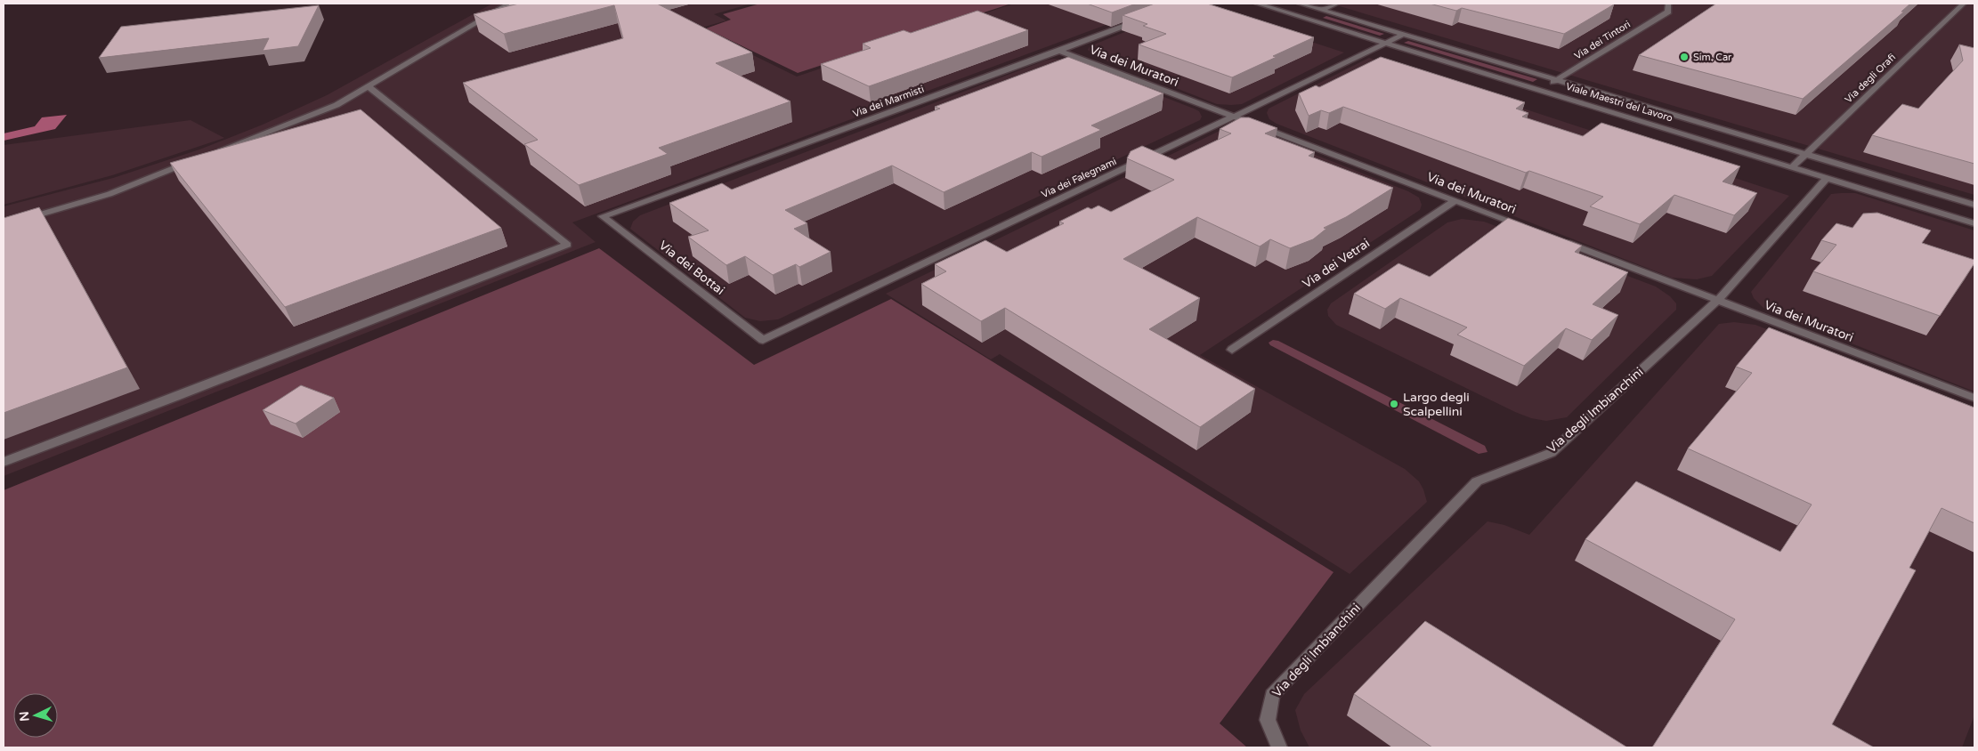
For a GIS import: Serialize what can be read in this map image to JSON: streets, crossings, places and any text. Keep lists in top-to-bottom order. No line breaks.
{"streets":{"street":["Via dei Tintori","Via dei Muratori","Via degli Orafi","Via dei Marmisti","Viale Maestri del Lavoro","Via dei Falegnami","Via dei Vetrai","Via dei Bottai","Via degli Imbianchini"]},"crossings":[["Via dei Tintori","Viale Maestri del Lavoro"],["Via dei Muratori","Via dei Marmisti"],["Via dei Muratori","Via dei Falegnami"],["Via dei Muratori","Via dei Vetrai"],["Via dei Muratori","Via degli Imbianchini"],["Via degli Orafi","Viale Maestri del Lavoro"],["Via dei Marmisti","Via dei Bottai"],["Viale Maestri del Lavoro","Via dei Falegnami"],["Viale Maestri del Lavoro","Via degli Imbianchini"],["Via dei Falegnami","Via dei Bottai"]],"places":["Sim. Car","Largo degli Scalpellini"],"north":"left"}
